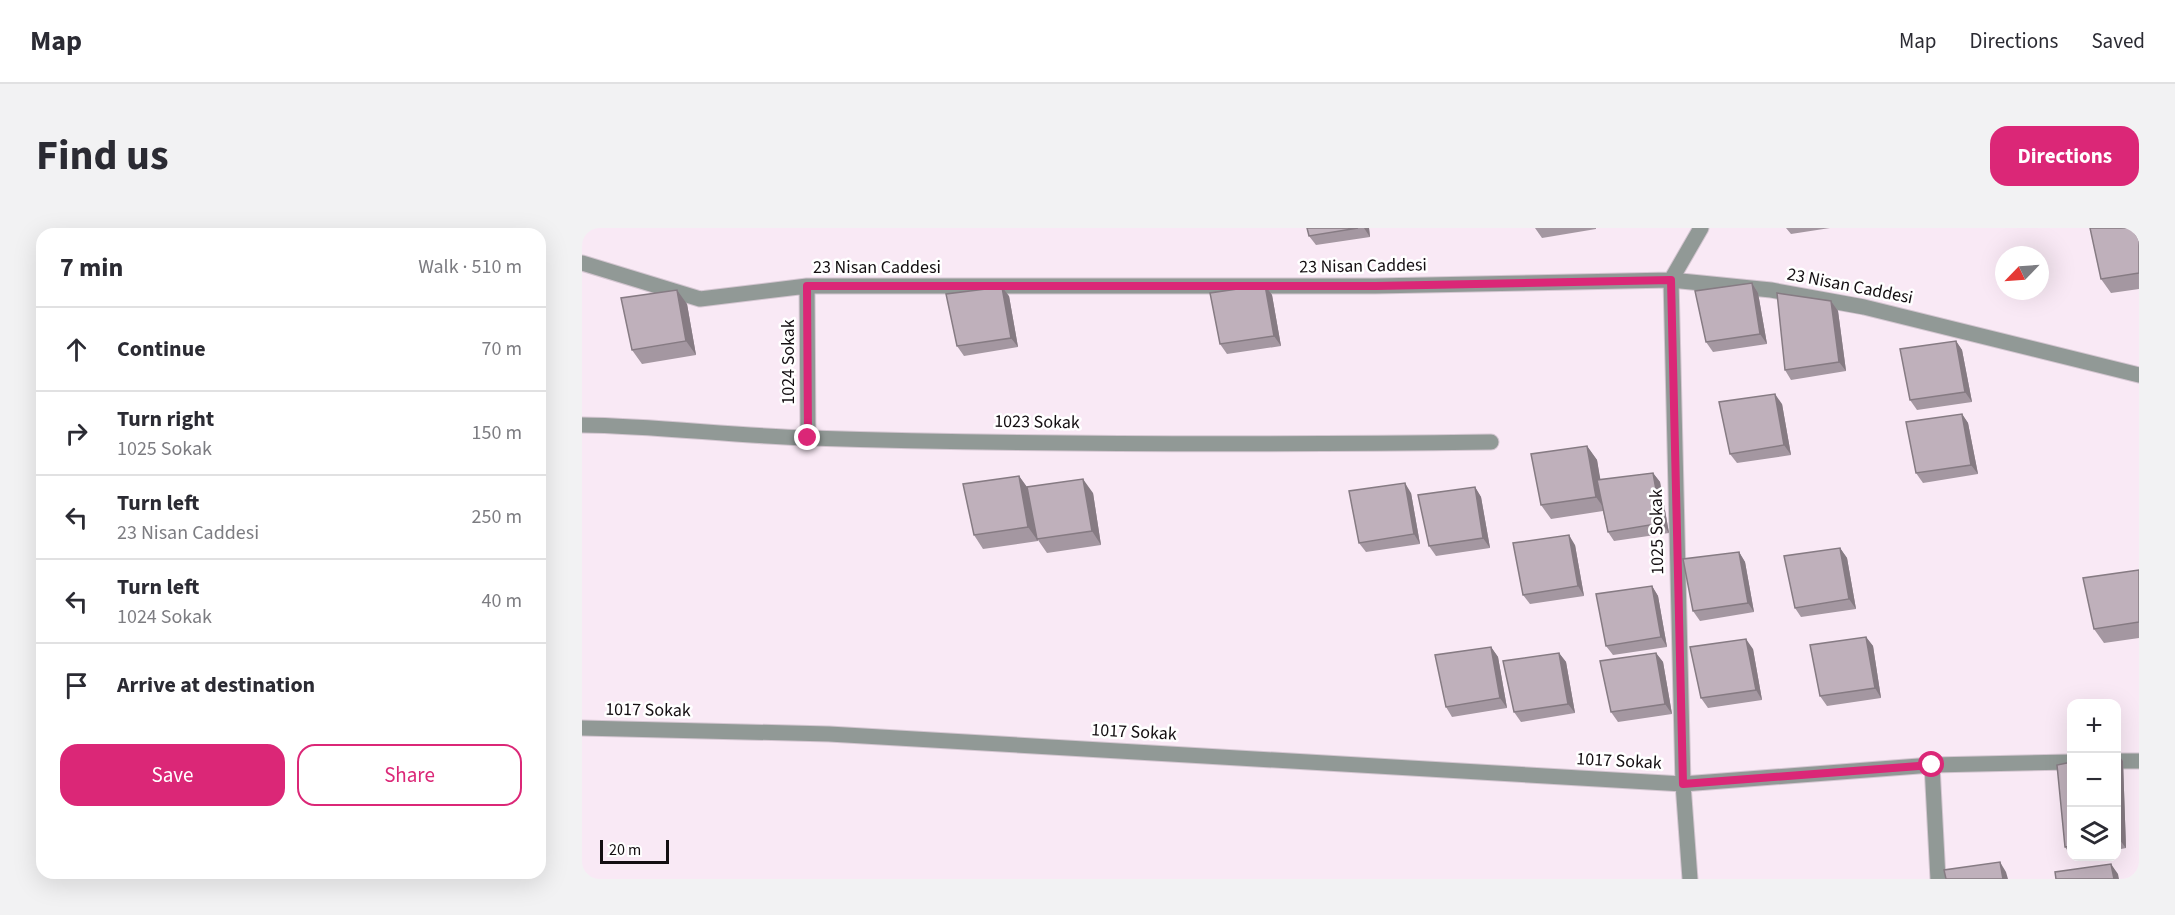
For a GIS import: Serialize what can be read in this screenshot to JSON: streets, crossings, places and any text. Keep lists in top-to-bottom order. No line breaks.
{"streets":{"street":["23 Nisan Caddesi","1024 Sokak","1023 Sokak","1025 Sokak","1017 Sokak"]},"crossings":[["23 Nisan Caddesi","1024 Sokak"],["23 Nisan Caddesi","1025 Sokak"],["1024 Sokak","1023 Sokak"],["1025 Sokak","1017 Sokak"]],"scale_bar":"20 m","north":"bottom left","page":{"header":"Map","nav":["Map","Directions","Saved"],"title":"Find us","buttons":["Directions",["Save","Share"]],"heading":["7 min","Walk · 510 m"],"list":[["Continue","70 m"],["Turn right","1025 Sokak","150 m"],["Turn left","23 Nisan Caddesi","250 m"],["Turn left","1024 Sokak","40 m"],"Arrive at destination"],"map_buttons":["+","−"],"scale":"20 m"}}
